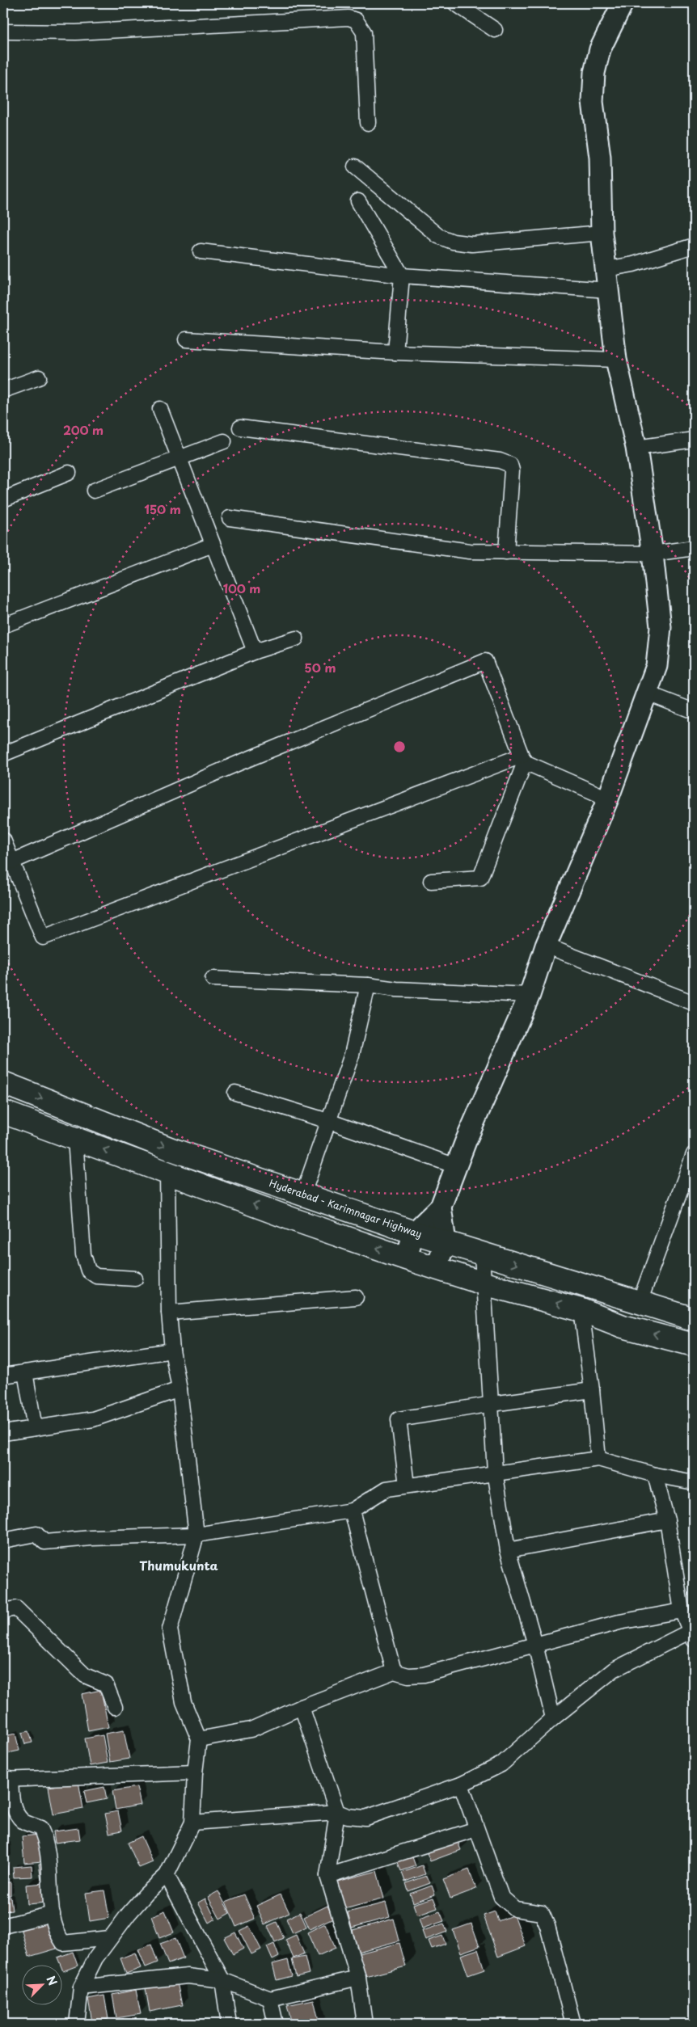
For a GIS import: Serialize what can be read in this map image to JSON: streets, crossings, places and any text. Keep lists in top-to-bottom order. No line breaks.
{"streets":{"main road":["Hyderabad - Karimnagar Highway"]},"districts":["Thumukunta"],"north":"top right","rings":["200 m","150 m","100 m","50 m"]}
